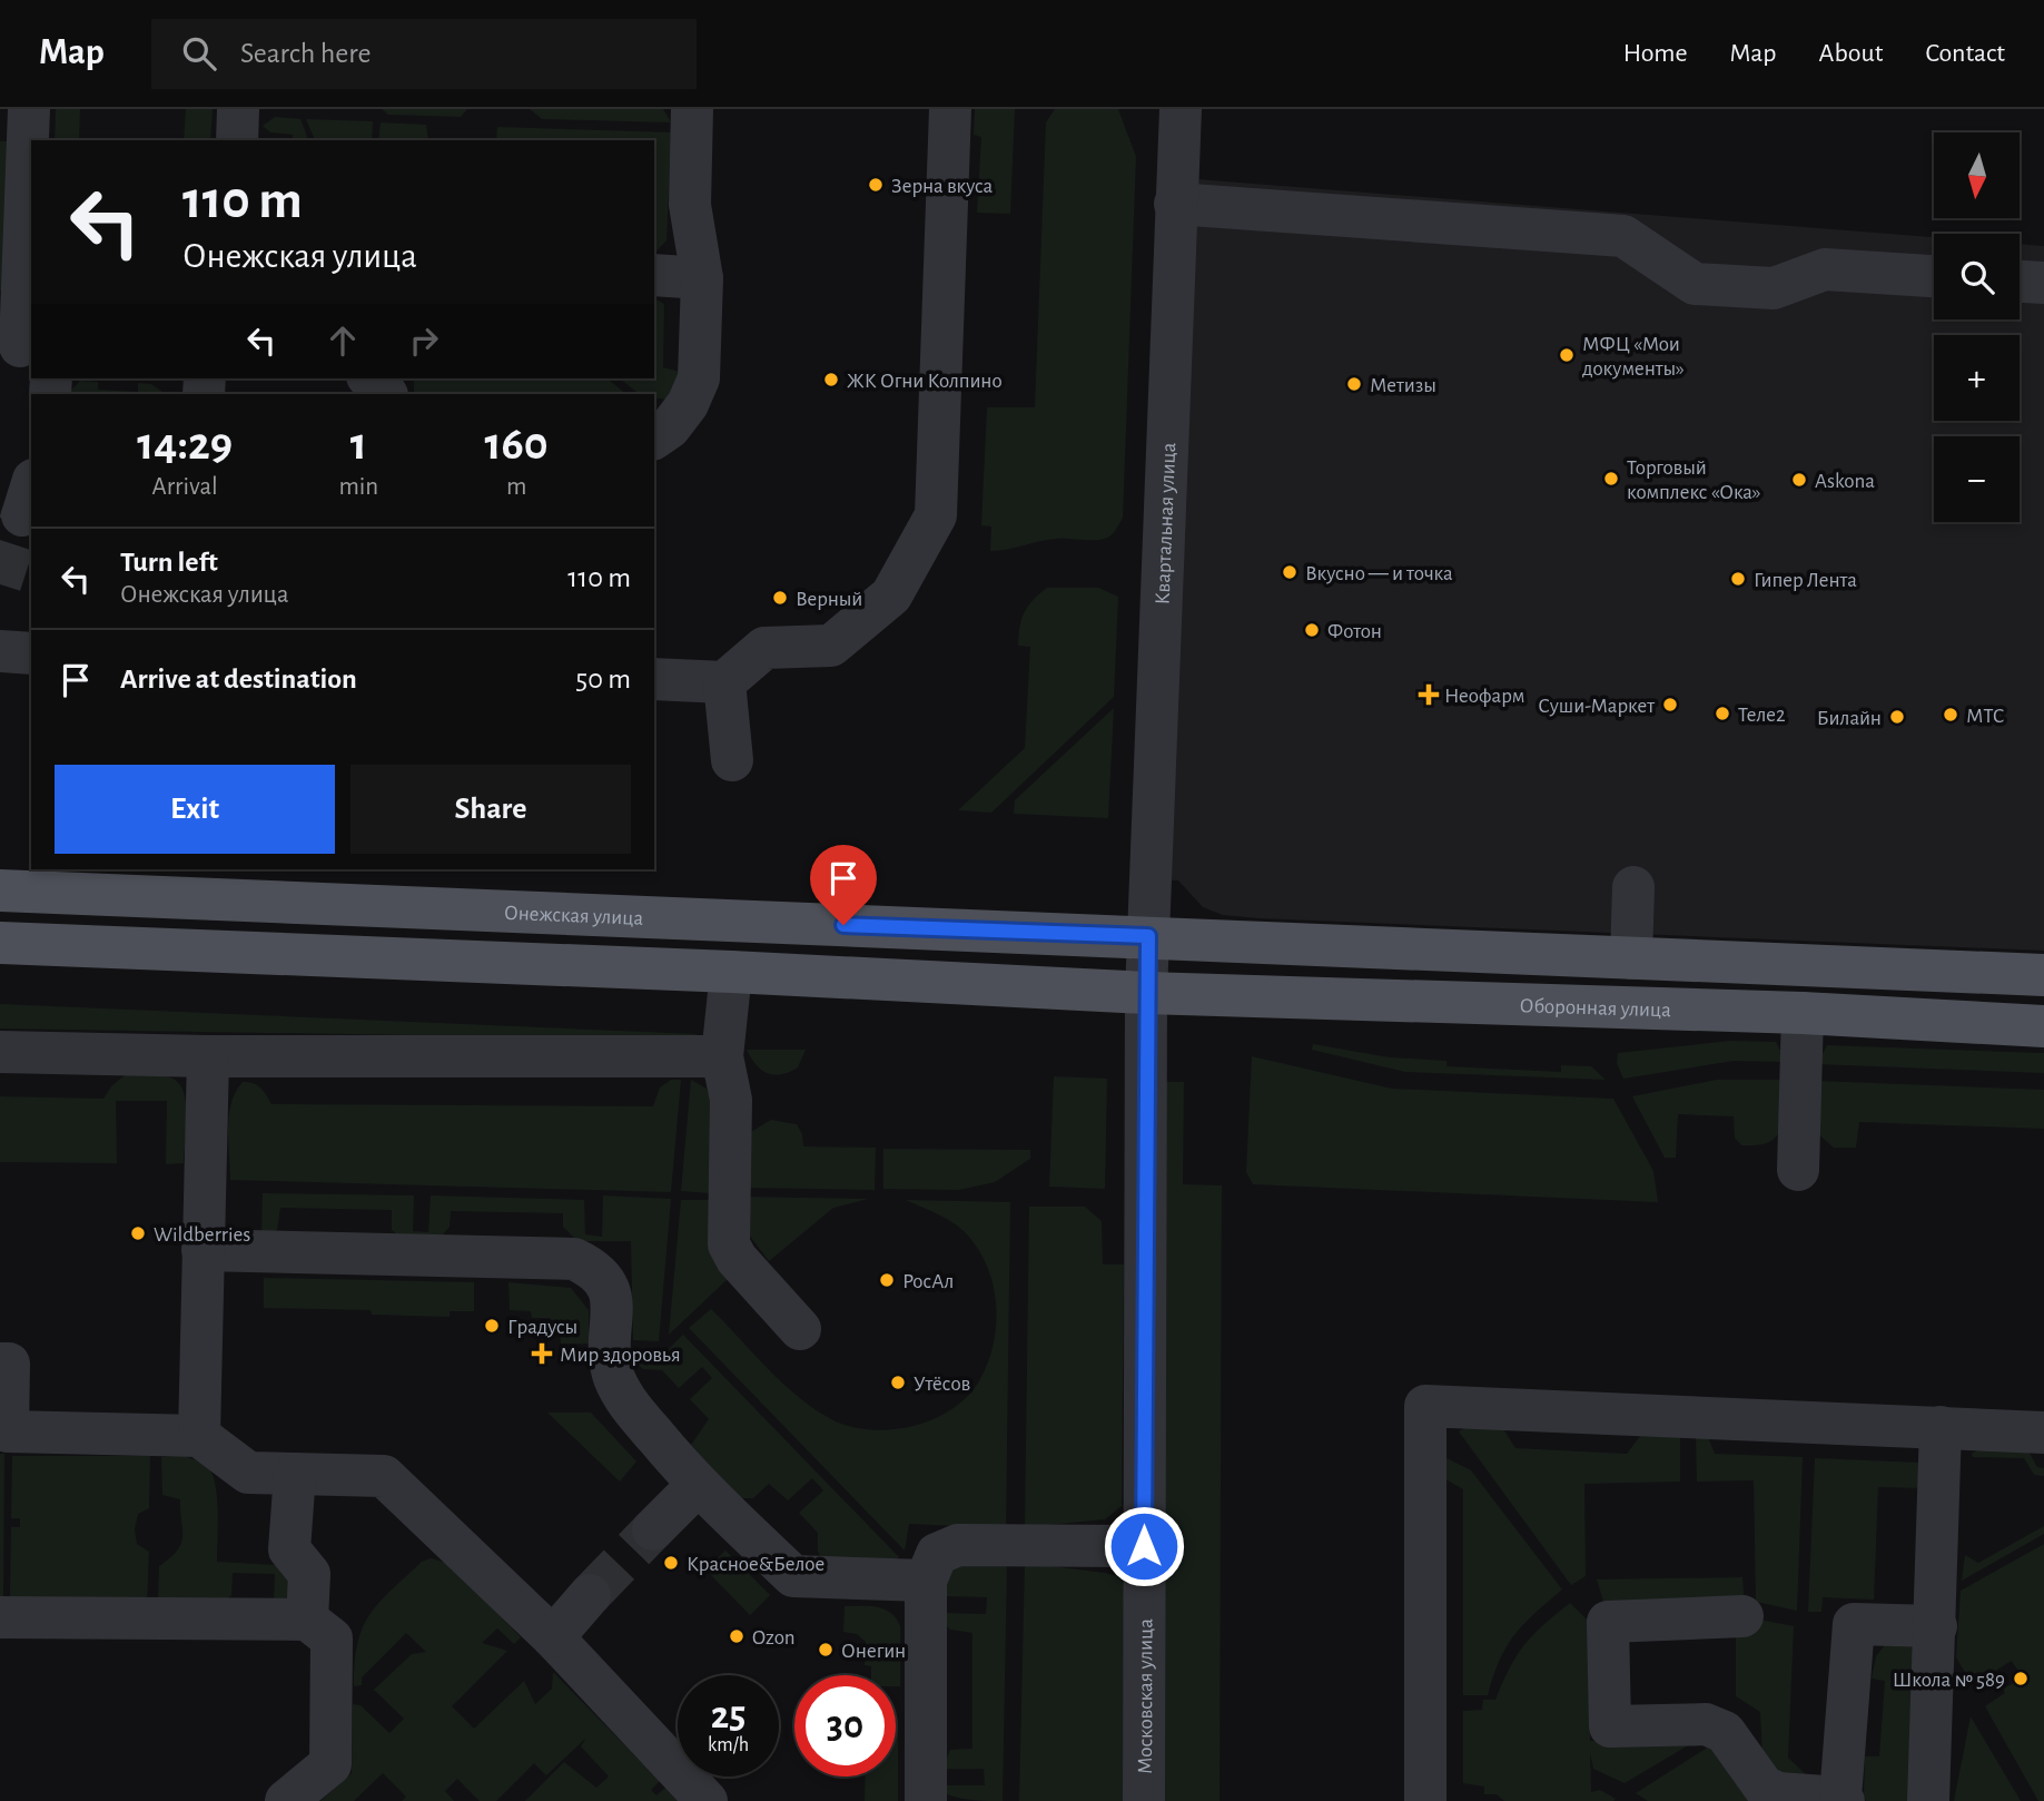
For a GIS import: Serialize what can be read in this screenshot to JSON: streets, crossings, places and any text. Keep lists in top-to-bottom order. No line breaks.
{"streets":{"main road":["Онежская улица","Оборонная улица"],"street":["Квартальная улица","Московская улица"]},"crossings":[["Квартальная улица","Онежская улица"],["Квартальная улица","Московская улица"],["Онежская улица","Московская улица"],["Оборонная улица","Московская улица"]],"places":{"other":["Зерна вкуса","МФЦ «Мои документы»","ЖК Огни Колпино","Метизы","Торговый комплекс «Ока»","Askona","Вкусно — и точка","Гипер Лента","Верный","Фотон","Суши-Маркет","Теле2","МТС","Билайн","Wildberries","РосАл","Градусы","Утёсов","Красное&Белое","Ozon","Онегин","Школа № 589"],"health":["Неофарм","Мир здоровья"]},"north":"bottom","page":{"header":"Map","search":"Search here","nav":["Home","Map","About","Contact"],"map_buttons":["+","−"],"turn":["110 m","Онежская улица"],"eta":["14:29","Arrival","1","min","160","m"],"list":[{"name":"Turn left","note":"Онежская улица","value":"110 m"},{"name":"Arrive at destination","value":"50 m"}],"buttons":["Exit","Share"],"speed":"25 km/h","limit":"30"}}
